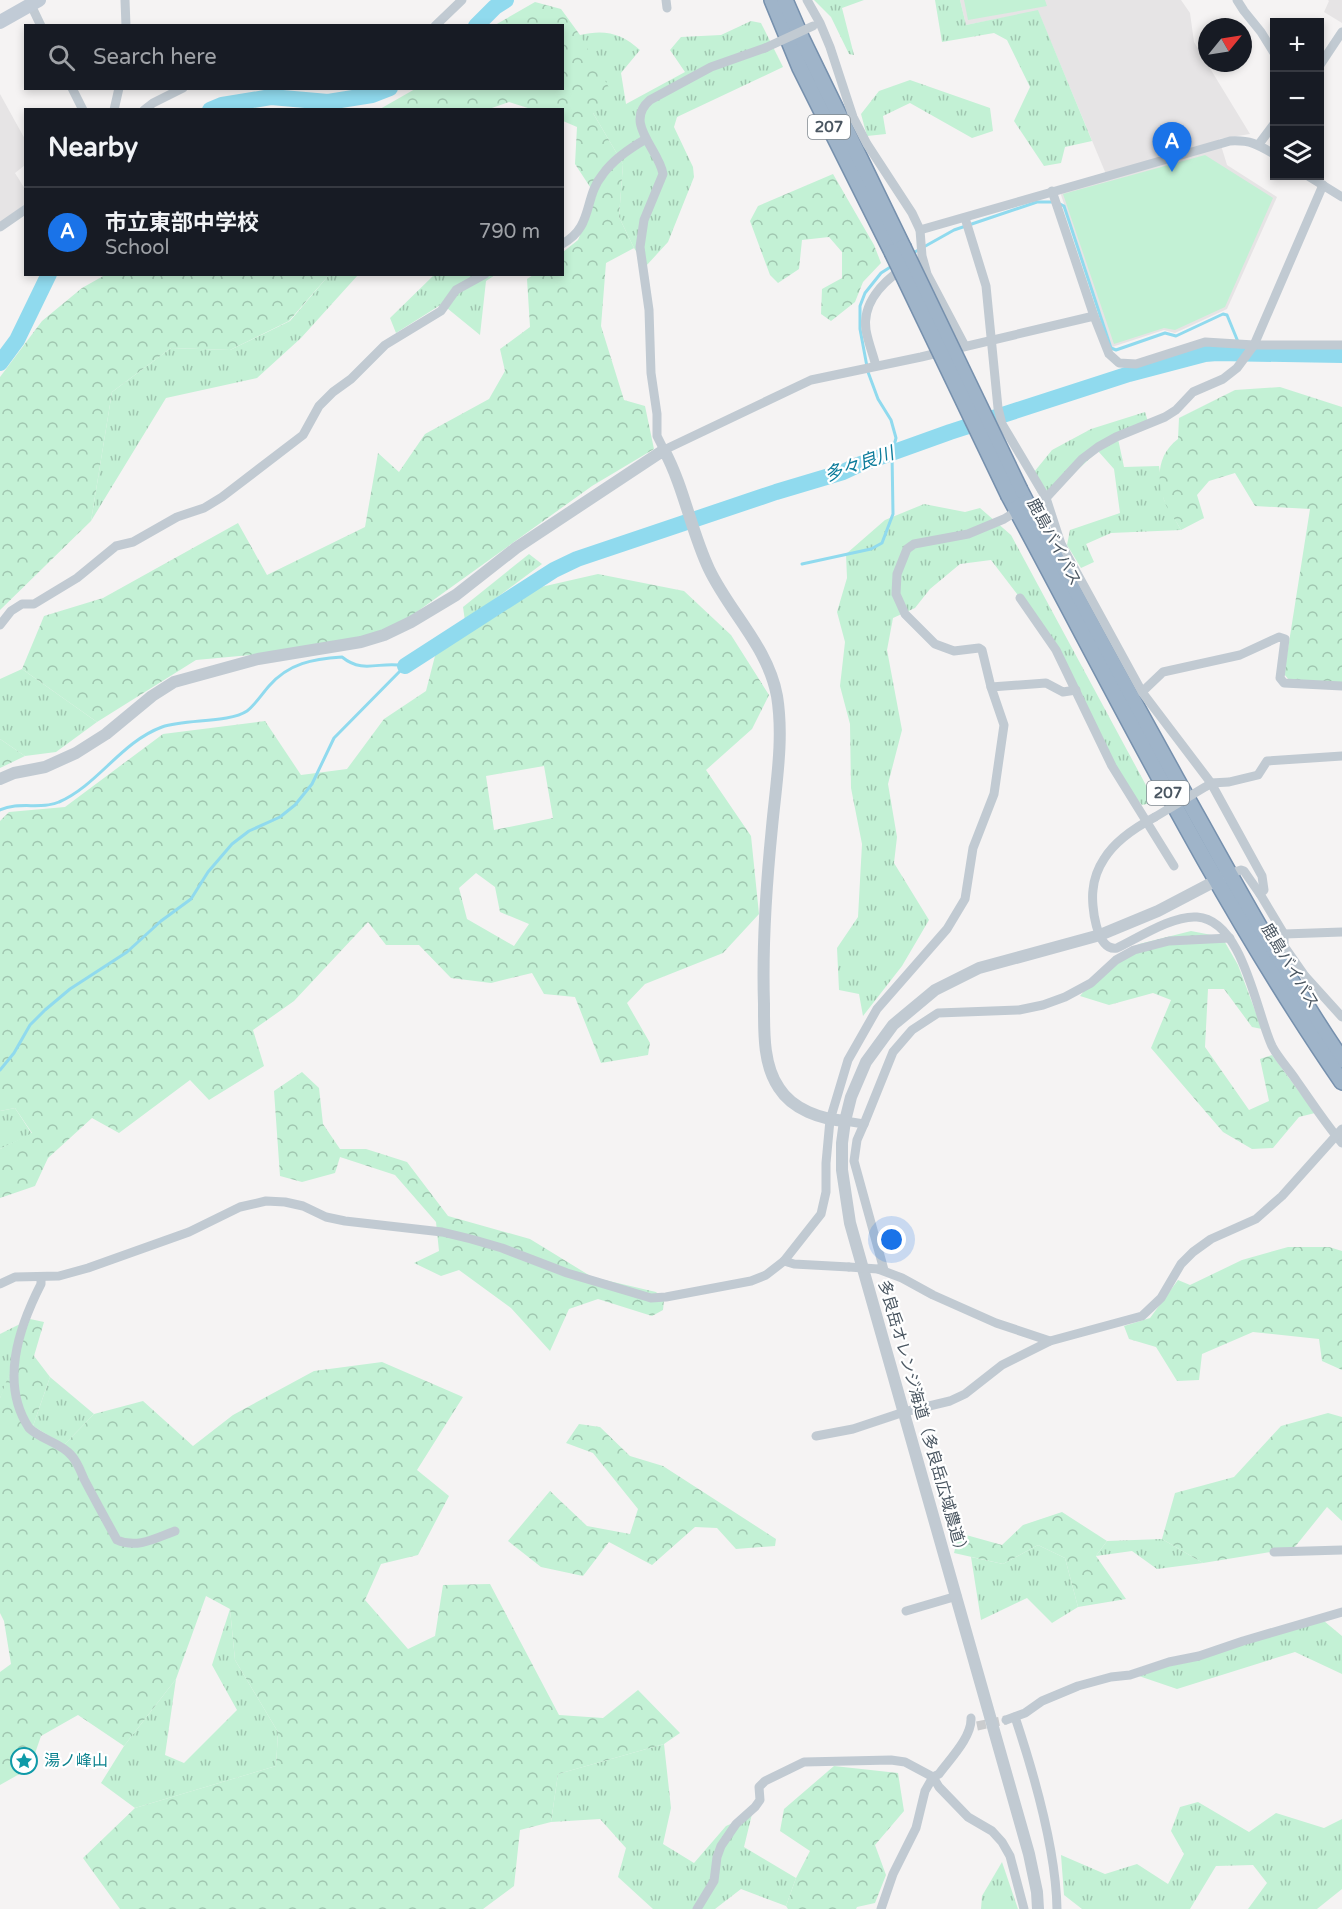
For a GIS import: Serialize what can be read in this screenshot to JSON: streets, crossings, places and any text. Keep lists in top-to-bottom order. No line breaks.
{"streets":{"highway":["207","鹿島バイパス"],"street":["多良岳オレンジ海道（多良岳広域農道）"]},"crossings":[["鹿島バイパス","多良岳オレンジ海道（多良岳広域農道）"]],"water":["多々良川"],"places":{"place":["湯ノ峰山"]},"north":"top right","page":{"map_buttons":["+","−"],"search":"Search here","heading":"Nearby","pins":"A","list":[{"mark":"A","name":"市立東部中学校","note":"School","value":"790 m"}]}}
